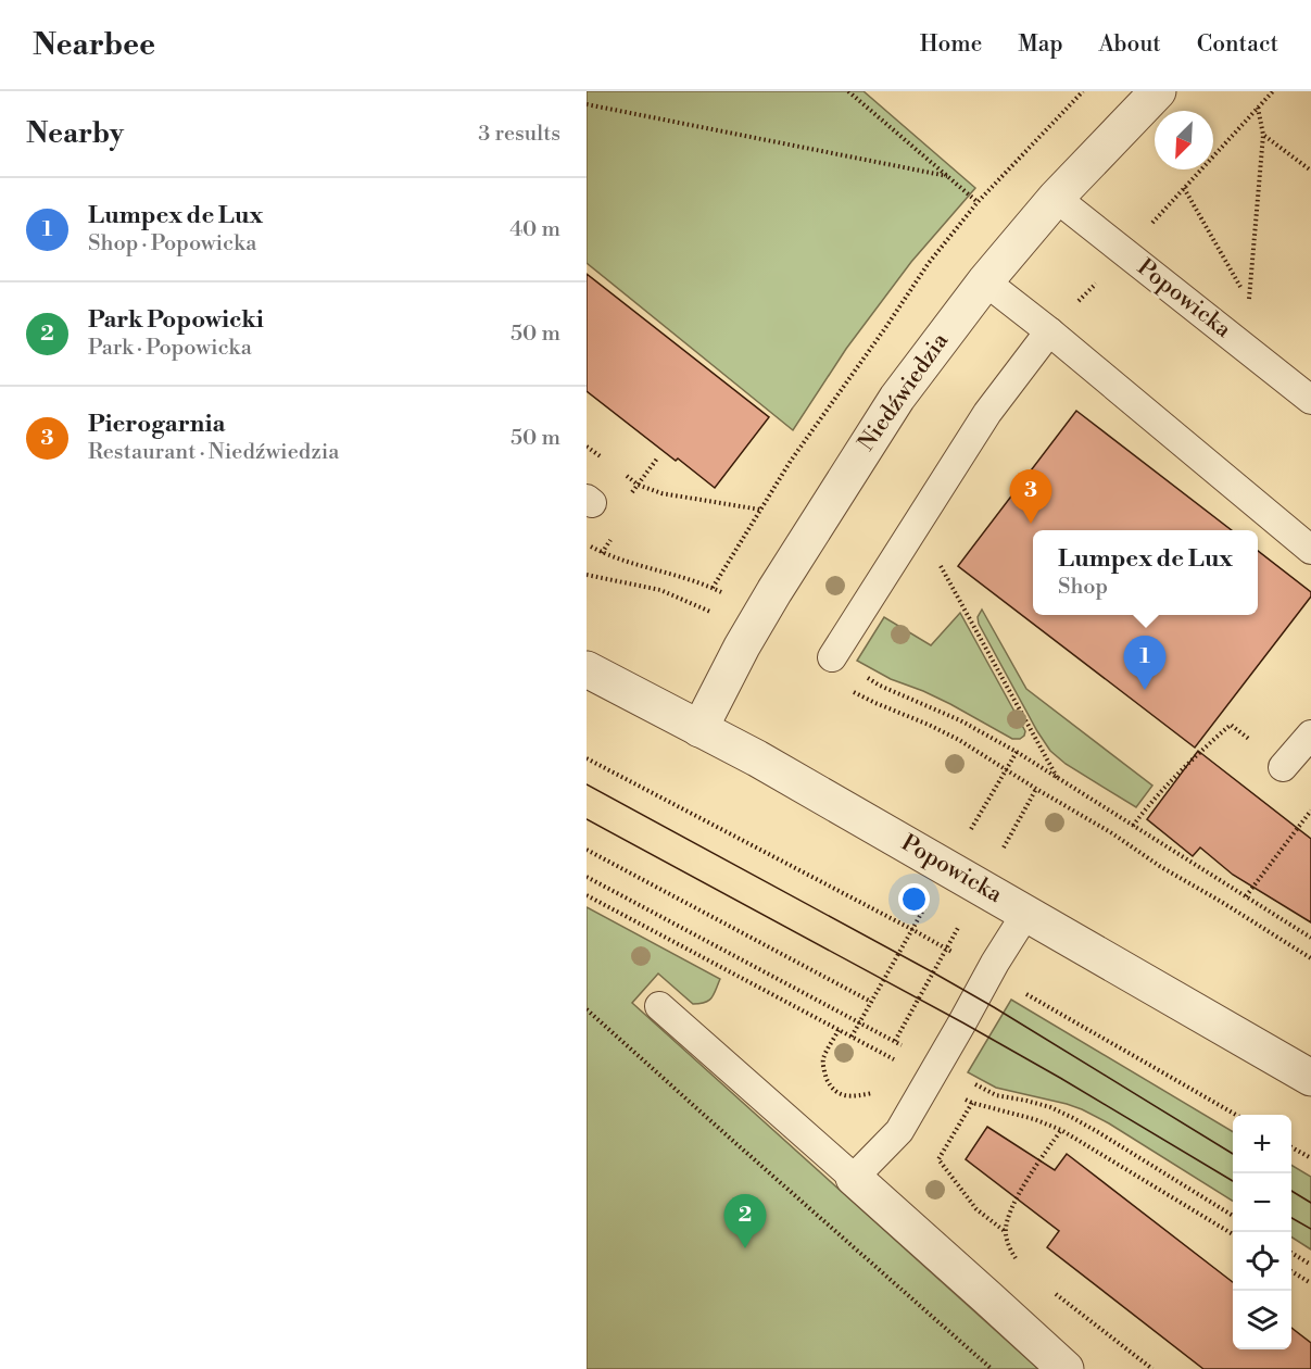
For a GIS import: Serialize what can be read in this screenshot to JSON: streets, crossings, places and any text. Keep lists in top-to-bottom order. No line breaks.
{"streets":{"street":["Popowicka","Niedźwiedzia"]},"crossings":[["Popowicka","Niedźwiedzia"]],"north":"bottom left","page":{"header":"Nearbee","nav":["Home","Map","About","Contact"],"heading":["Nearby","3 results"],"list":[{"mark":"1","name":"Lumpex de Lux","note":"Shop · Popowicka","value":"40 m"},{"mark":"2","name":"Park Popowicki","note":"Park · Popowicka","value":"50 m"},{"mark":"3","name":"Pierogarnia","note":"Restaurant · Niedźwiedzia","value":"50 m"}],"pins":["3","1","2"],"popup":["Lumpex de Lux","Shop"],"map_buttons":["+","−"]}}
